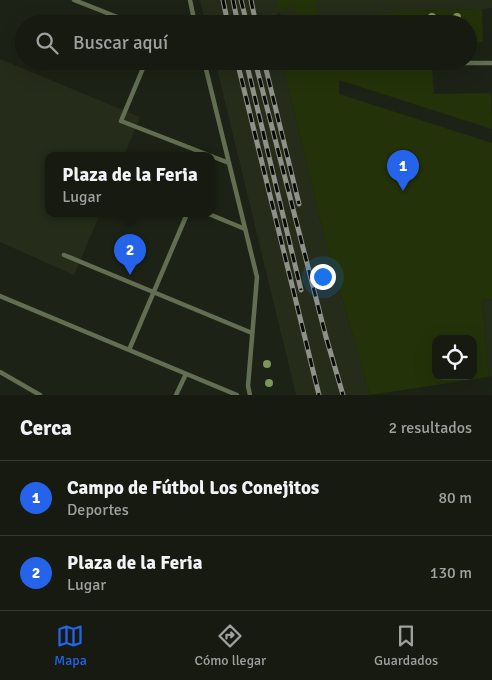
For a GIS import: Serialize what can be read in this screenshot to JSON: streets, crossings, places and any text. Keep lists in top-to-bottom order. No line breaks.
{"page":{"search":"Buscar aquí","pins":["1","2"],"popup":["Plaza de la Feria","Lugar"],"heading":["Cerca","2 resultados"],"list":[{"mark":"1","name":"Campo de Fútbol Los Conejitos","note":"Deportes","value":"80 m"},{"mark":"2","name":"Plaza de la Feria","note":"Lugar","value":"130 m"}],"nav":["Mapa","Cómo llegar","Guardados"]}}
